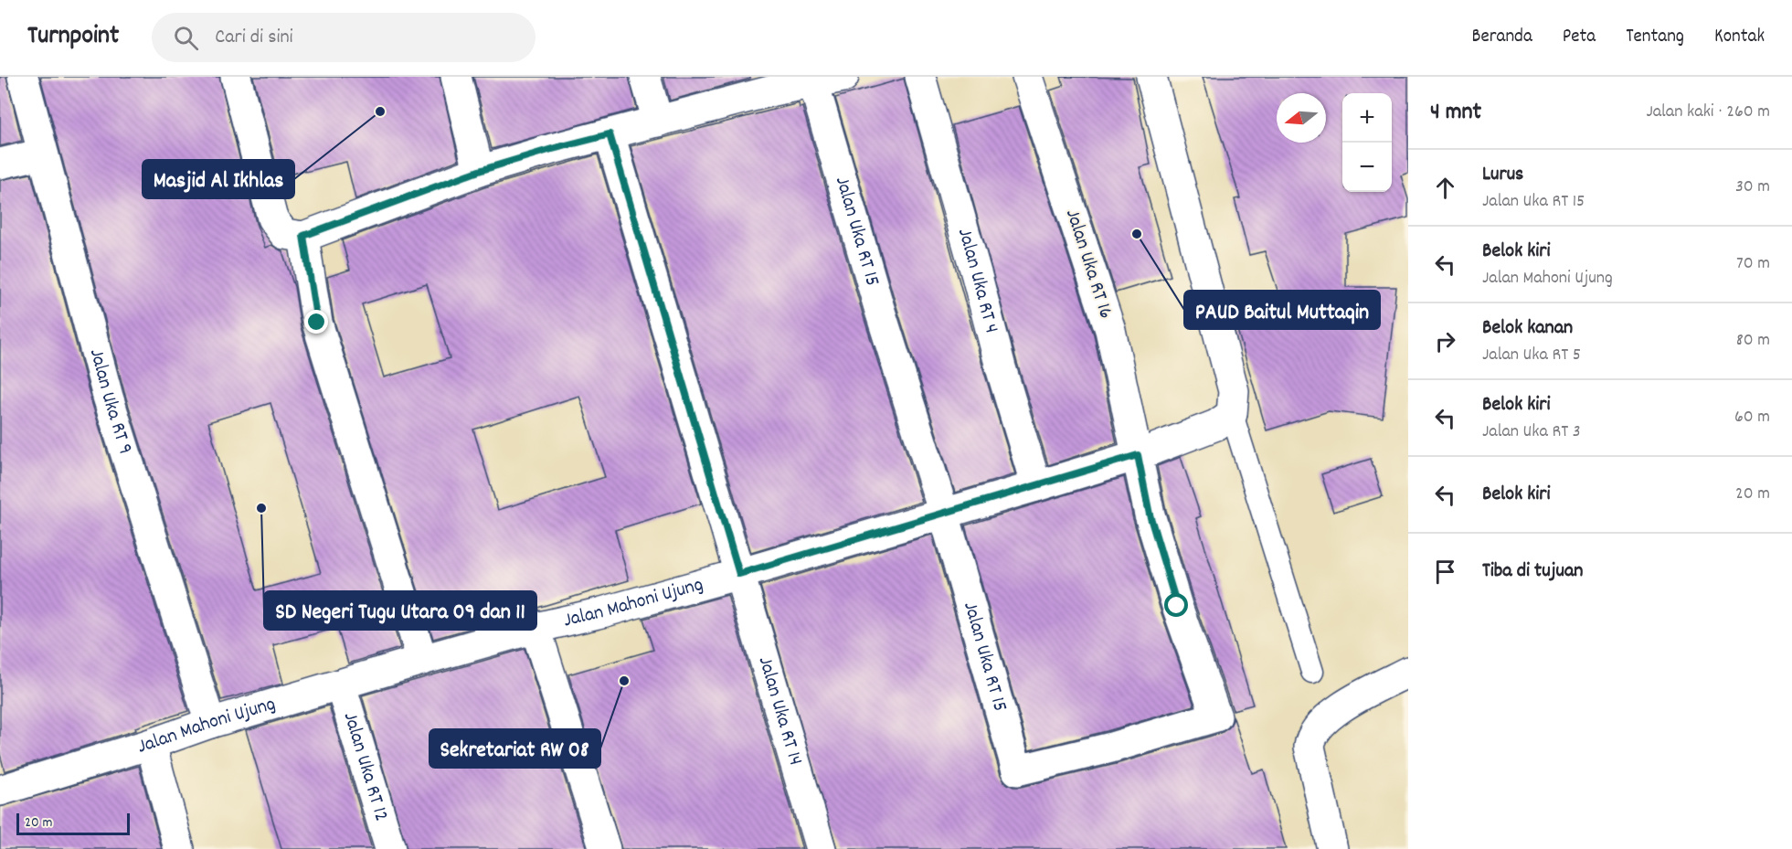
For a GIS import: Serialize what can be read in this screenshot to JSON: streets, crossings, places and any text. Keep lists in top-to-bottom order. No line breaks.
{"streets":{"street":["Jalan Uka RT 15","Jalan Uka RT 16","Jalan Uka RT 4","Jalan Uka RT 9","Jalan Mahoni Ujung","Jalan Uka RT 14","Jalan Uka RT 12"]},"crossings":[["Jalan Uka RT 15","Jalan Uka RT 16"],["Jalan Uka RT 15","Jalan Mahoni Ujung"],["Jalan Uka RT 16","Jalan Mahoni Ujung"],["Jalan Uka RT 4","Jalan Mahoni Ujung"],["Jalan Uka RT 9","Jalan Mahoni Ujung"],["Jalan Mahoni Ujung","Jalan Uka RT 14"],["Jalan Mahoni Ujung","Jalan Uka RT 12"]],"places":["Masjid Al Ikhlas","PAUD Baitul Muttaqin","SD Negeri Tugu Utara 09 dan 11","Sekretariat RW 08"],"scale_bar":"20 m","north":"left","page":{"header":"Turnpoint","search":"Cari di sini","nav":["Beranda","Peta","Tentang","Kontak"],"heading":["4 mnt","Jalan kaki · 260 m"],"map_buttons":["+","−"],"list":[["Lurus","Jalan Uka RT 15","30 m"],["Belok kiri","Jalan Mahoni Ujung","70 m"],["Belok kanan","Jalan Uka RT 5","80 m"],["Belok kiri","Jalan Uka RT 3","60 m"],["Belok kiri","20 m"],"Tiba di tujuan"],"scale":"20 m"}}
